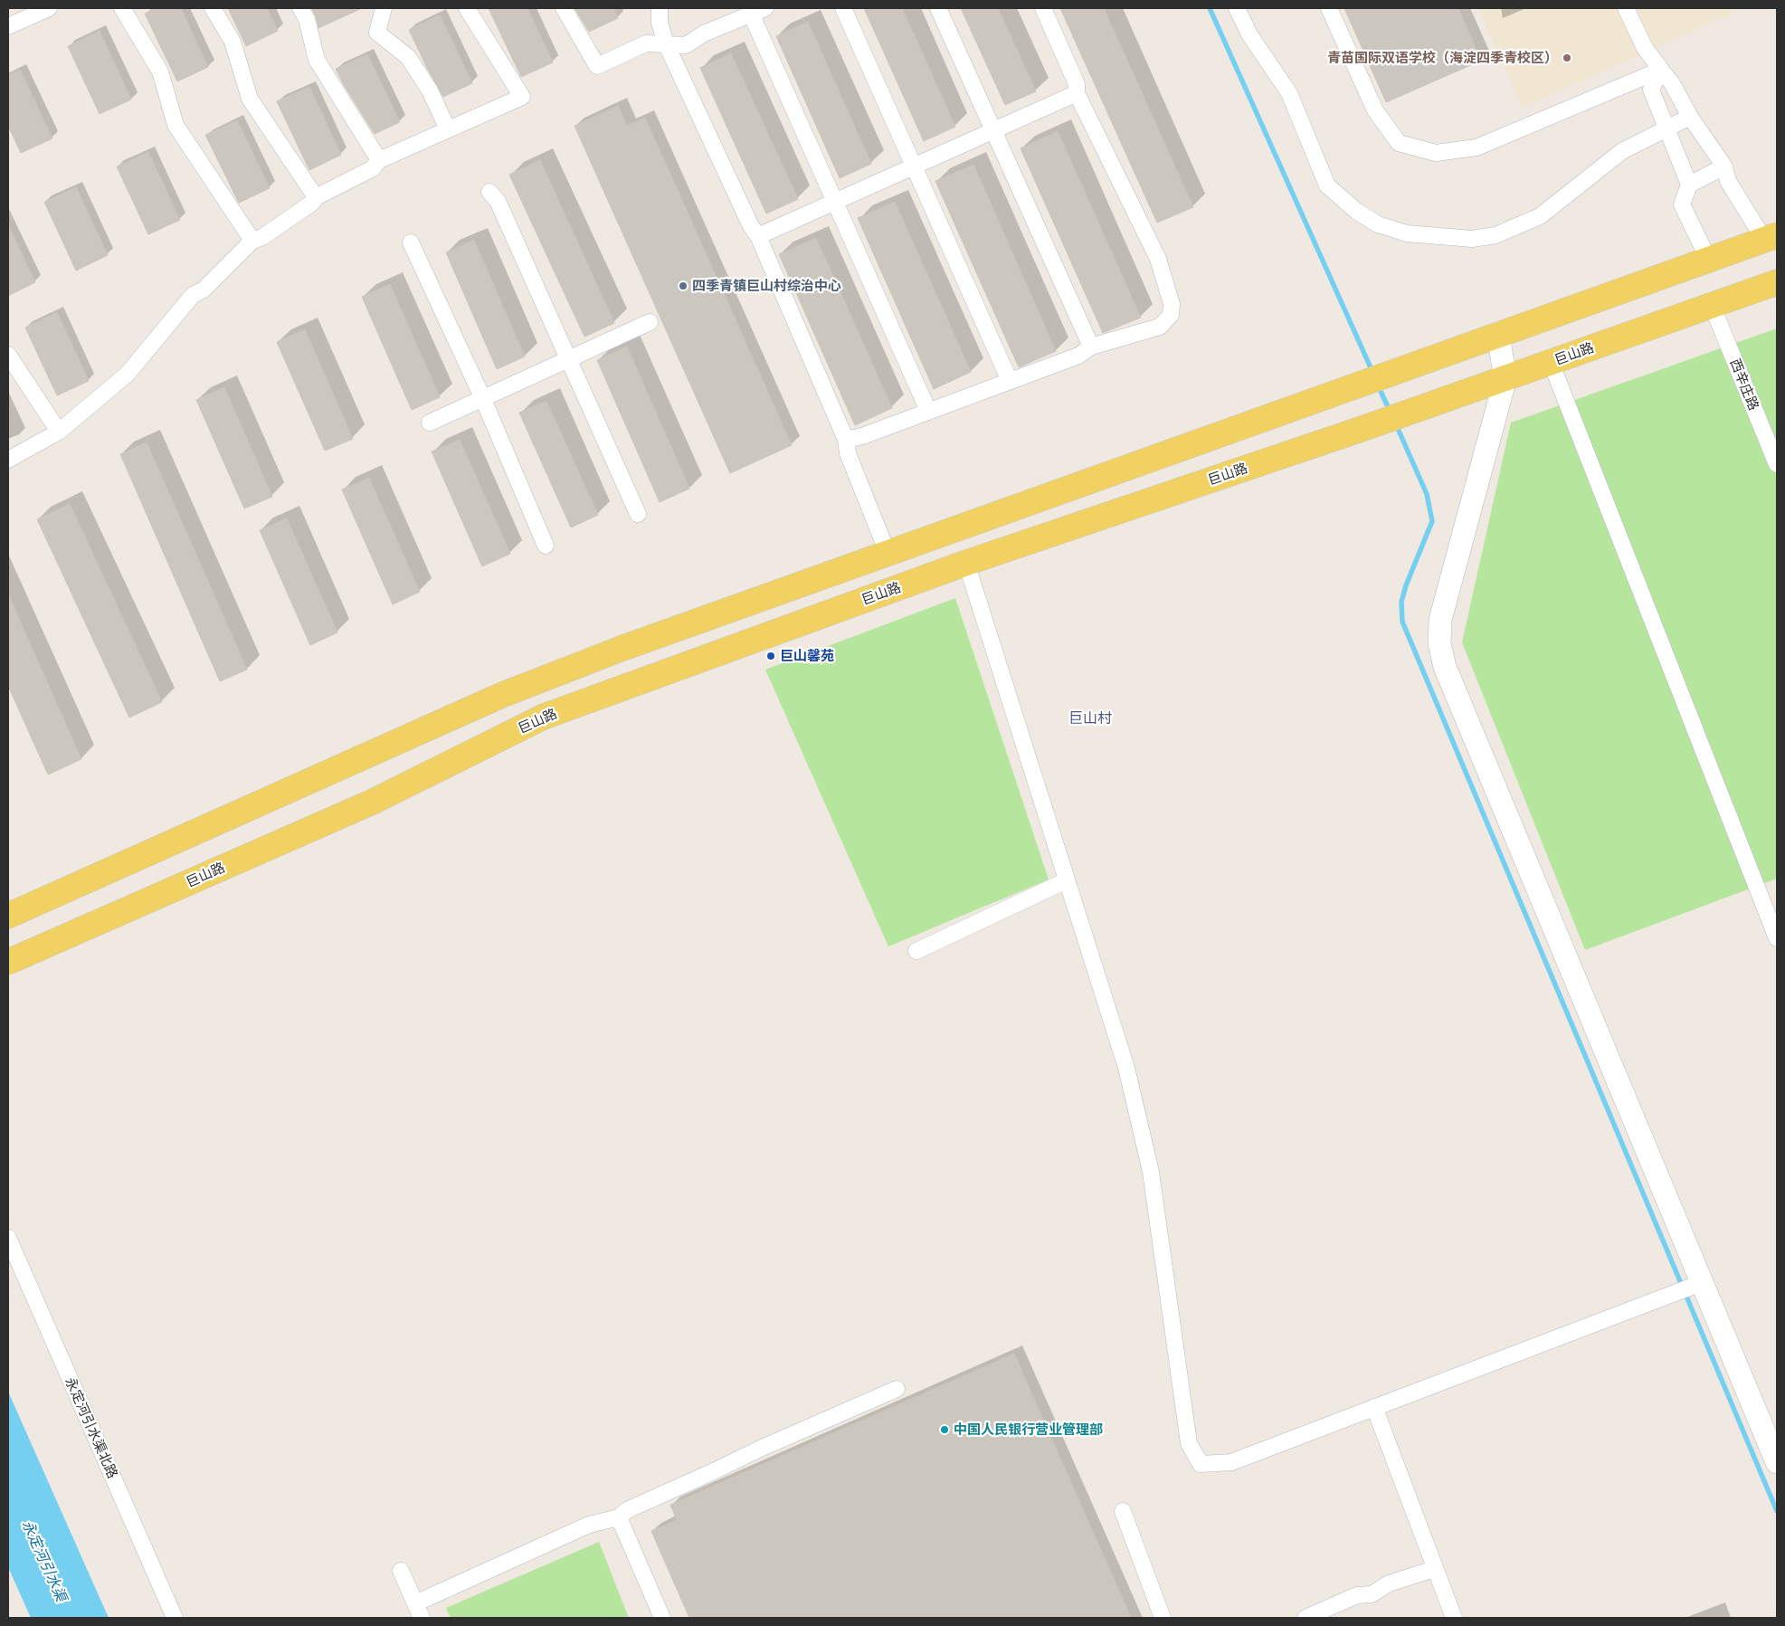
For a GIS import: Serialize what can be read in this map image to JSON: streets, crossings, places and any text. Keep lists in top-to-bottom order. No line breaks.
{"streets":{"main road":["巨山路"],"street":["西辛庄路","永定河引水渠北路"]},"crossings":[["巨山路","西辛庄路"]],"districts":["巨山村"],"water":["永定河引水渠"],"places":["青苗国际双语学校（海淀四季青校区）","四季青镇巨山村综治中心","巨山馨苑","中国人民银行营业管理部"]}
